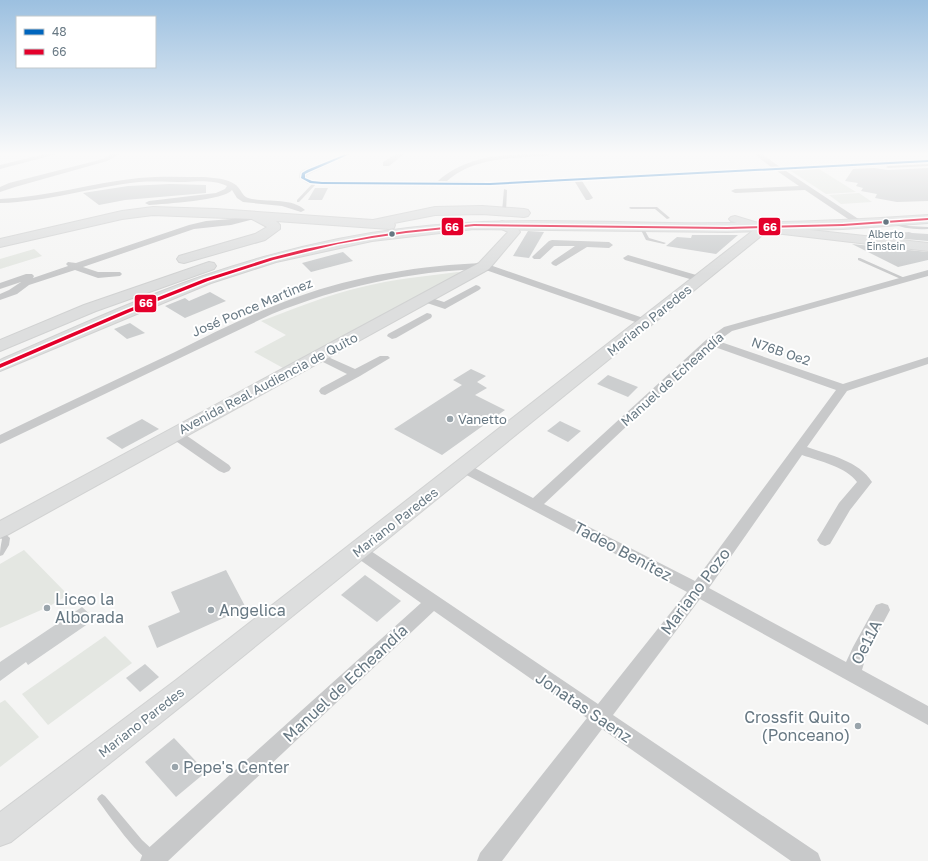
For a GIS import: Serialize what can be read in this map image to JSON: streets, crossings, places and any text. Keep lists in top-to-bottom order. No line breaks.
{"streets":{"main road":["Mariano Paredes","Avenida Real Audiencia de Quito"],"street":["José Ponce Martinez","N76B Oe2","Manuel de Echeandía","Tadeo Benítez","Mariano Pozo","Oe11A","Jonatas Saenz"]},"crossings":[["José Ponce Martinez","Mariano Paredes"],["José Ponce Martinez","Avenida Real Audiencia de Quito"],["Mariano Paredes","Tadeo Benítez"],["Mariano Paredes","Jonatas Saenz"],["N76B Oe2","Manuel de Echeandía"],["N76B Oe2","Mariano Pozo"],["Manuel de Echeandía","Tadeo Benítez"],["Manuel de Echeandía","Jonatas Saenz"],["Tadeo Benítez","Mariano Pozo"],["Tadeo Benítez","Oe11A"],["Mariano Pozo","Jonatas Saenz"]],"places":["Alberto Einstein","Vanetto","Liceo la Alborada","Angelica","Crossfit Quito (Ponceano)","Pepe's Center"],"lines":["transit line 66"],"legend":["48","66"]}
